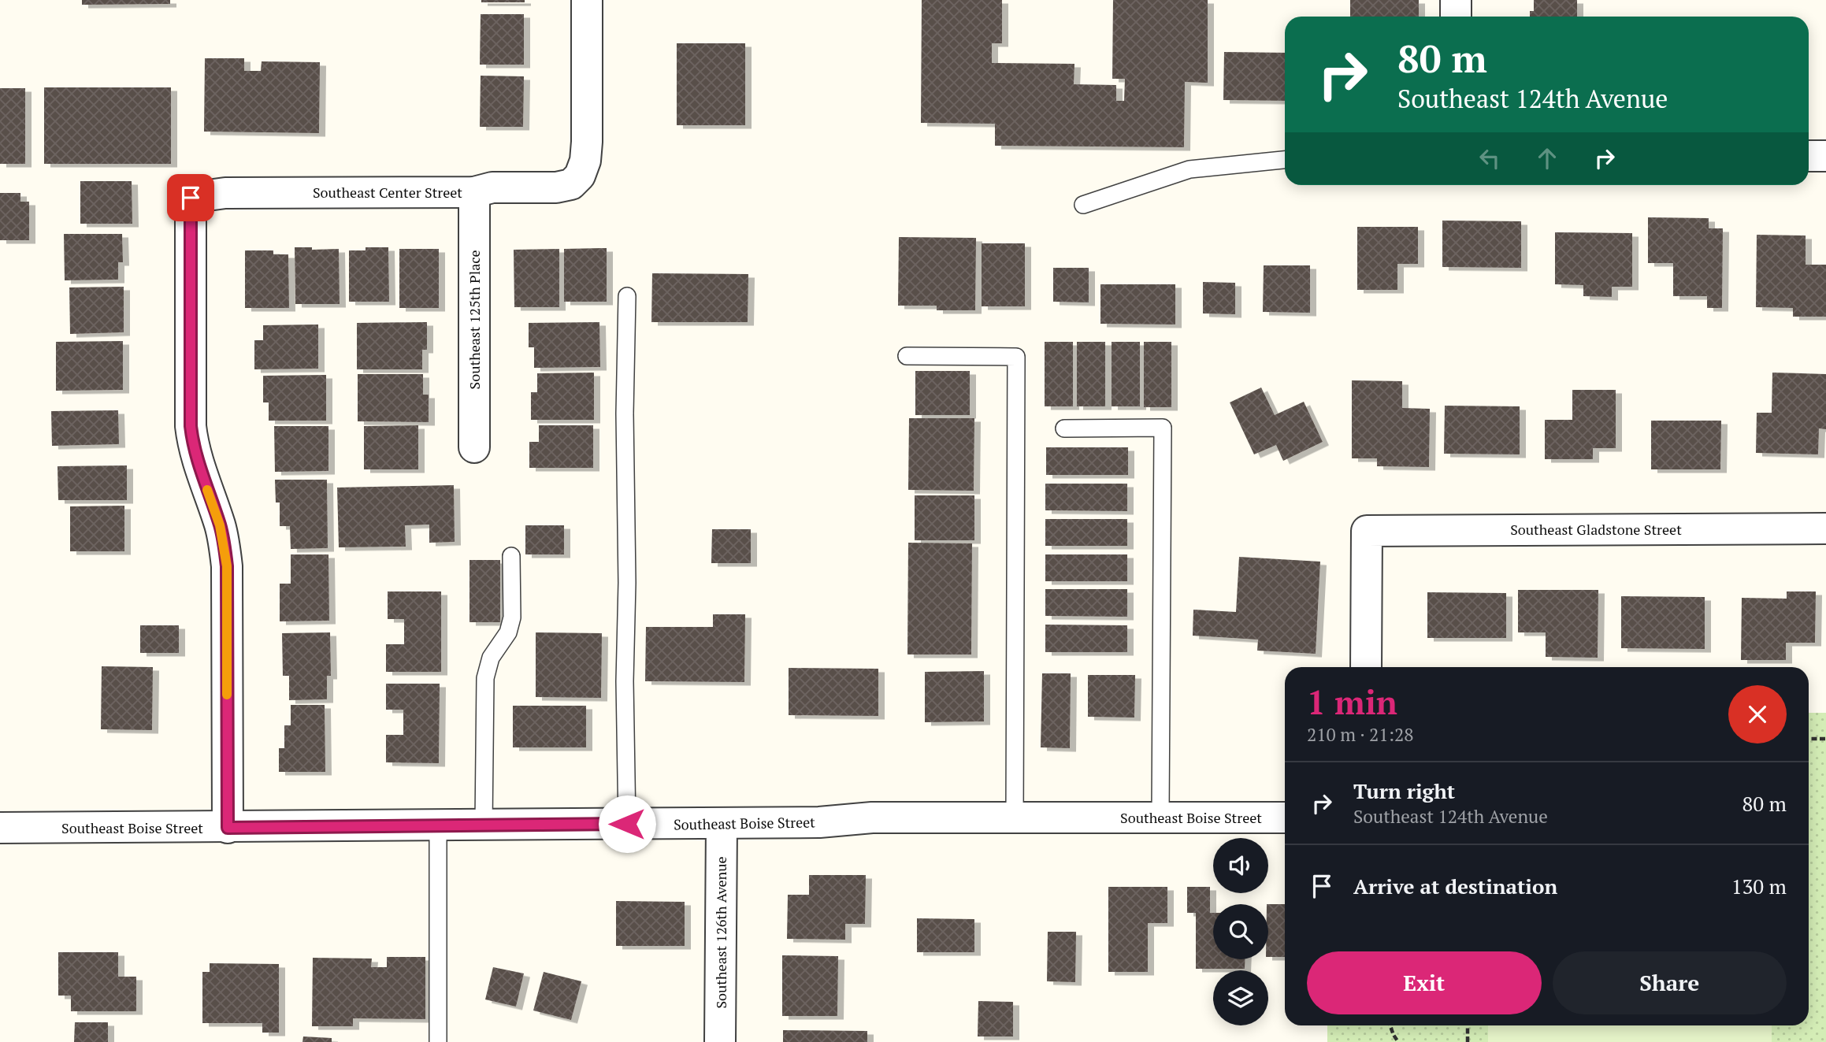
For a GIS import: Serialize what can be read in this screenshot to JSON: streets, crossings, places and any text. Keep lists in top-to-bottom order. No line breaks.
{"streets":{"street":["Southeast Center Street","Southeast 125th Place","Southeast Gladstone Street","Southeast Boise Street","Southeast 126th Avenue"]},"crossings":[["Southeast Center Street","Southeast 125th Place"],["Southeast Center Street","Southeast Boise Street"],["Southeast Boise Street","Southeast 126th Avenue"]],"page":{"turn":["80 m","Southeast 124th Avenue"],"heading":["1 min","210 m · 21:28"],"list":[{"name":"Turn right","note":"Southeast 124th Avenue","value":"80 m"},{"name":"Arrive at destination","value":"130 m"}],"buttons":["Exit","Share"]}}
